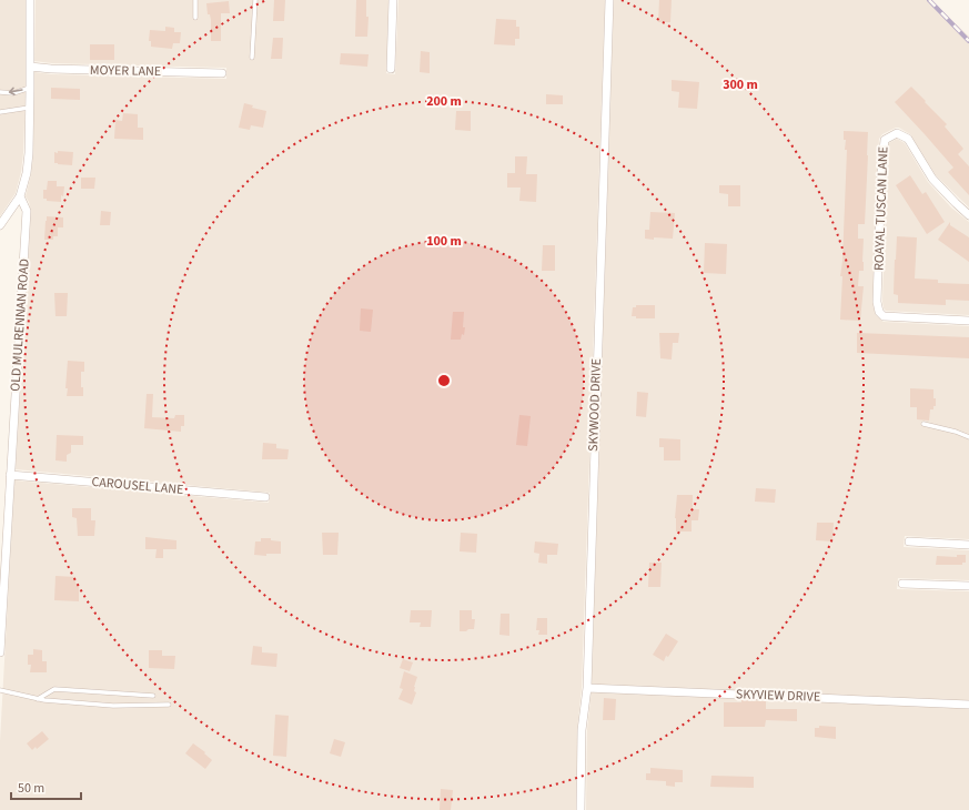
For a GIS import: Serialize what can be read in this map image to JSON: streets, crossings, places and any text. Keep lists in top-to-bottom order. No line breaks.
{"streets":{"street":["MOYER LANE","ROAYAL TUSCAN LANE","OLD MULRENNAN ROAD","SKYWOOD DRIVE","CAROUSEL LANE","SKYVIEW DRIVE"]},"crossings":[["OLD MULRENNAN ROAD","CAROUSEL LANE"],["SKYWOOD DRIVE","SKYVIEW DRIVE"]],"scale_bar":"50 m","rings":["300 m","200 m","100 m"]}
